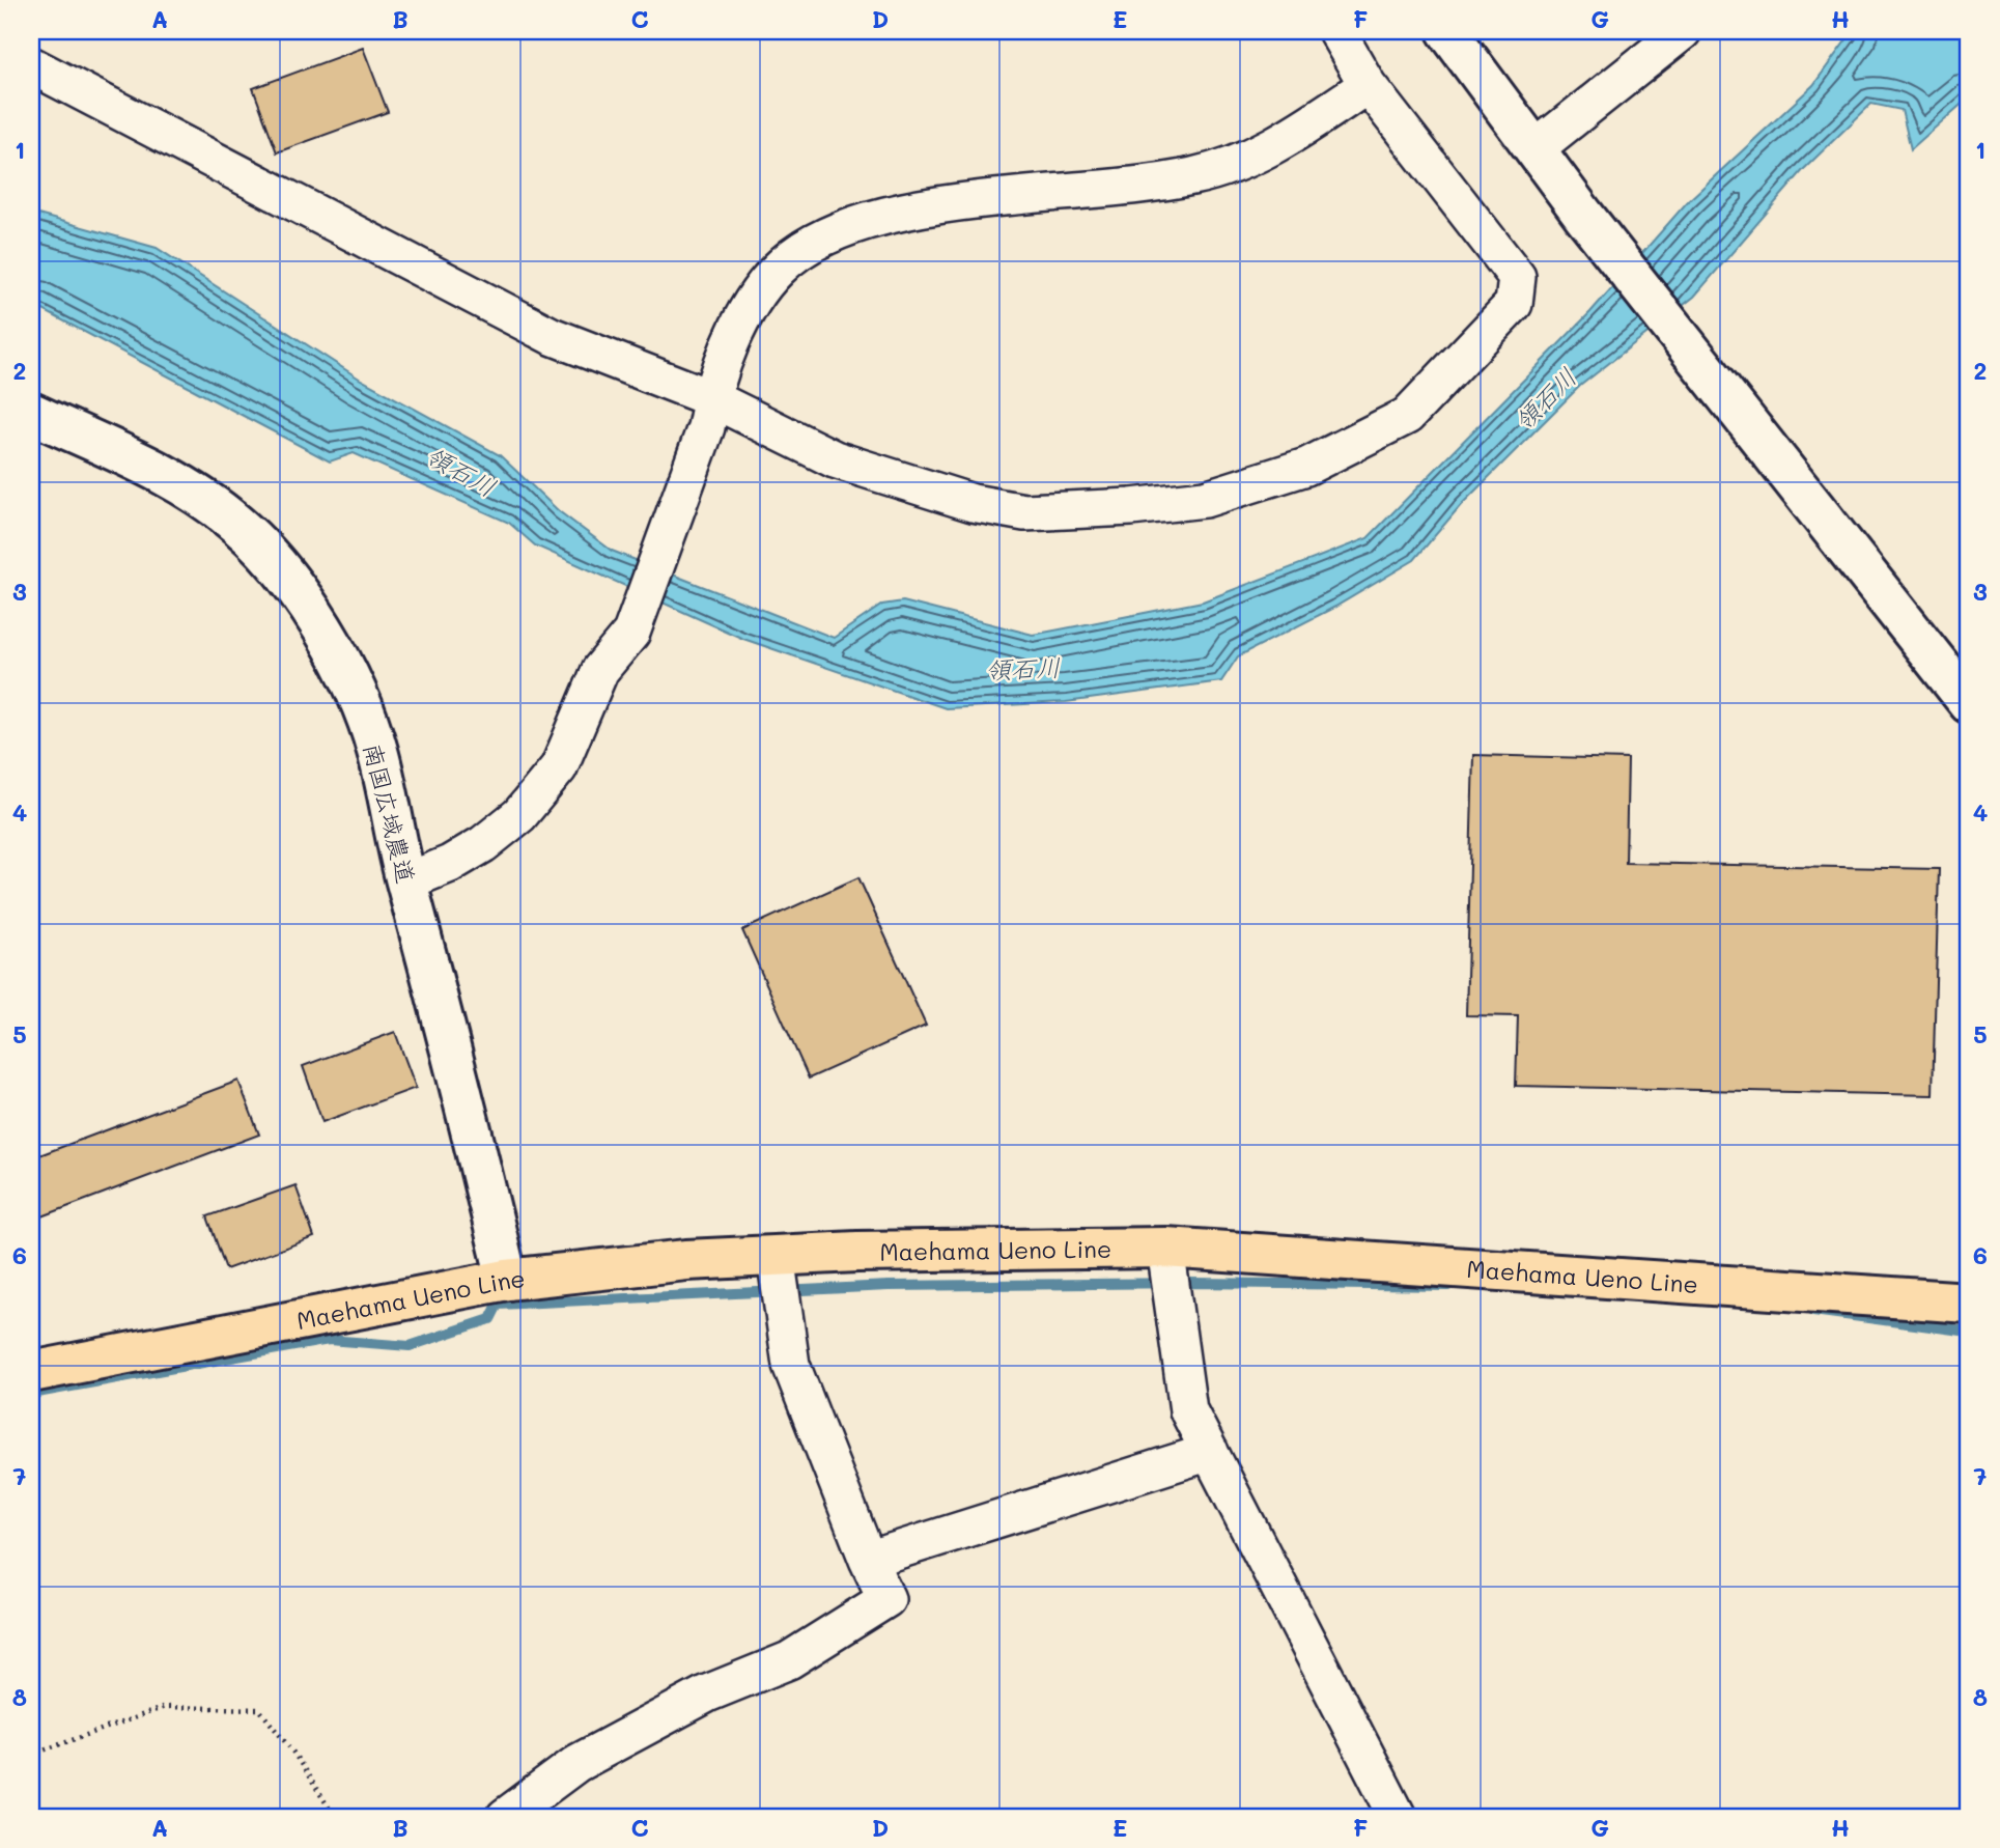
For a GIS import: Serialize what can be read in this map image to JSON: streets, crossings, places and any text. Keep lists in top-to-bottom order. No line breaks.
{"streets":{"main road":["Maehama Ueno Line"],"street":["南国広域農道"]},"crossings":[["南国広域農道","Maehama Ueno Line"]],"water":["領石川"],"grid":{"columns":["A","B","C","D","E","F","G","H"],"rows":["1","2","3","4","5","6","7","8"]}}
